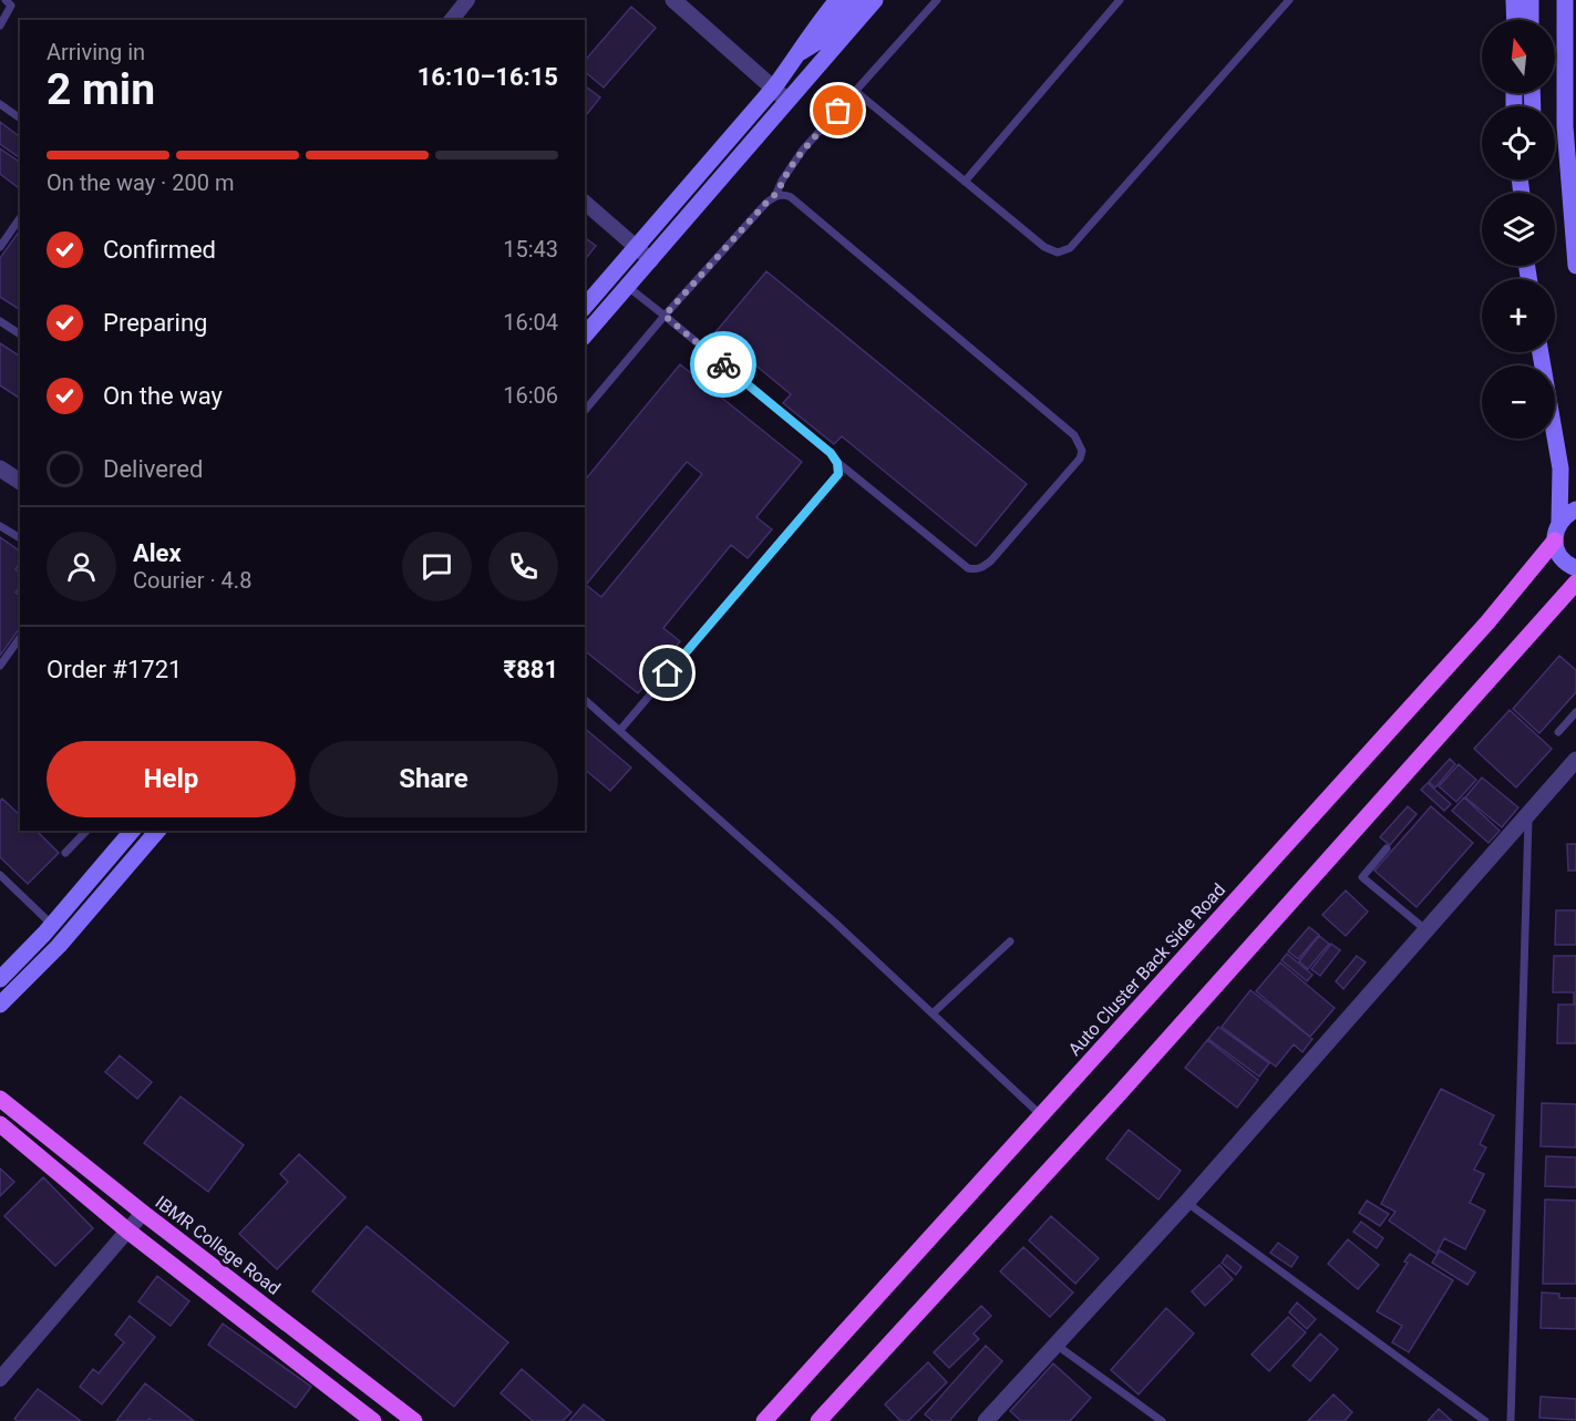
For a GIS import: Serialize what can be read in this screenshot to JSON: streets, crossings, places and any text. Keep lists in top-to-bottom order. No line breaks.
{"streets":{"main road":["Auto Cluster Back Side Road","IBMR College Road"]},"north":"top","page":{"map_buttons":["+","−"],"heading":["2 min","Arriving in","16:10–16:15"],"panel":["Alex","Courier · 4.8","Order #1721","₹881"],"bar":"On the way · 200 m","list":[["Confirmed","15:43"],["Preparing","16:04"],["On the way","16:06"],"Delivered"],"buttons":["Help","Share"]}}
